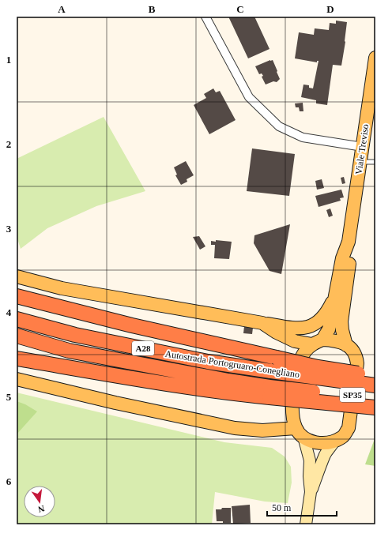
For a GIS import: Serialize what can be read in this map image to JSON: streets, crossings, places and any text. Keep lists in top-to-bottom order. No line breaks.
{"streets":{"highway":["A28","Autostrada Portogruaro-Conegliano"],"main road":["Viale Treviso","SP35"]},"crossings":[["A28","Autostrada Portogruaro-Conegliano"]],"scale_bar":"50 m","north":"bottom","grid":{"columns":["A","B","C","D"],"rows":["1","2","3","4","5","6"]}}
